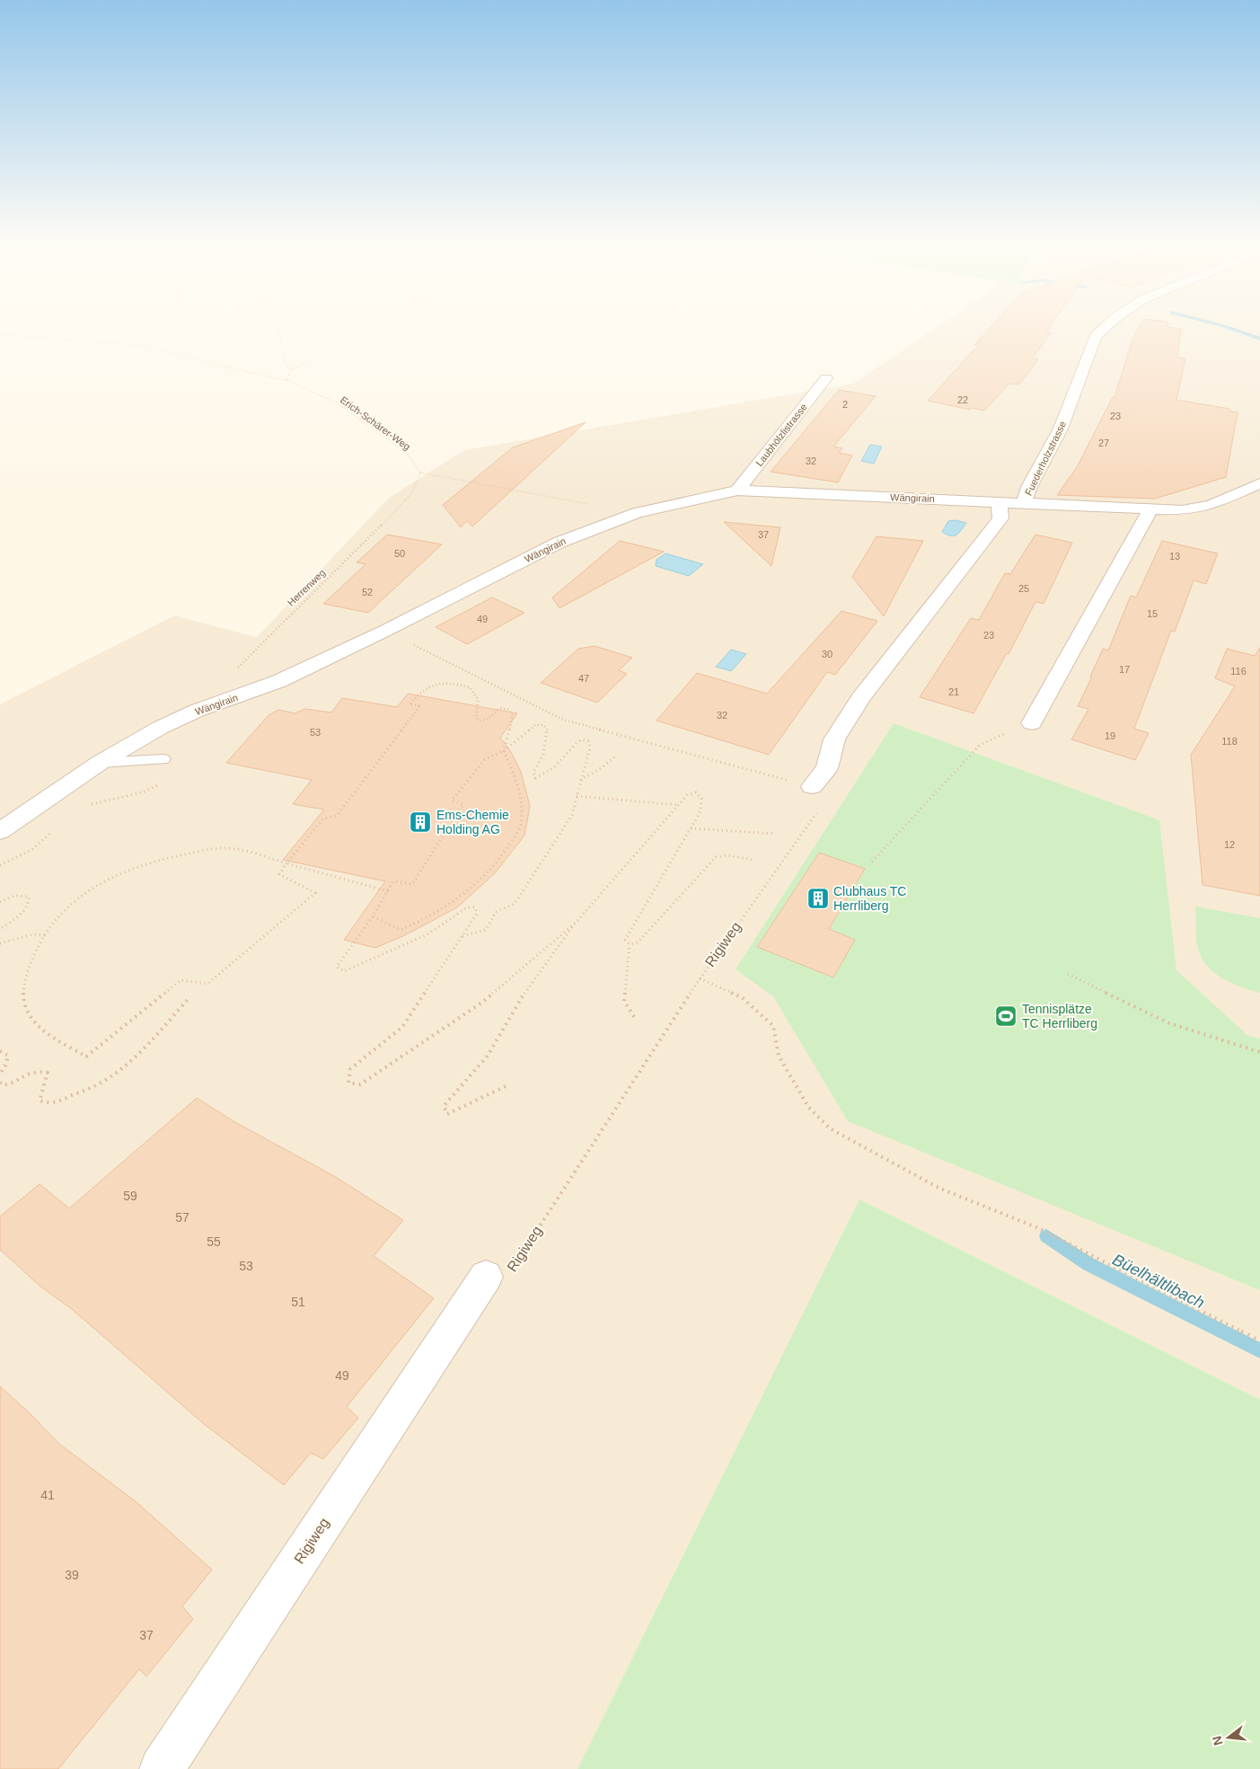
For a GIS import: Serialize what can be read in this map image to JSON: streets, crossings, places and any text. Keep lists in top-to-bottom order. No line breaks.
{"streets":{"street":["Laubhölzlistrasse","Fuederholzstrasse","Wängirain","Rigiweg"],"path":["Erich-Schärer-Weg","Herrenweg"]},"crossings":[["Erich-Schärer-Weg","Herrenweg"],["Laubhölzlistrasse","Wängirain"],["Fuederholzstrasse","Wängirain"]],"water":["Büelhältlibach"],"places":{"building":["Ems-Chemie Holding AG","Clubhaus TC Herrliberg"],"sports":["Tennisplätze TC Herrliberg"]},"house_numbers":["22","2","23","27","32","37","50","13","25","52","15","49","23","30","17","116","47","21","32","53","19","118","12","59","57","55","53","51","49","41","39","37"],"north":"left"}
